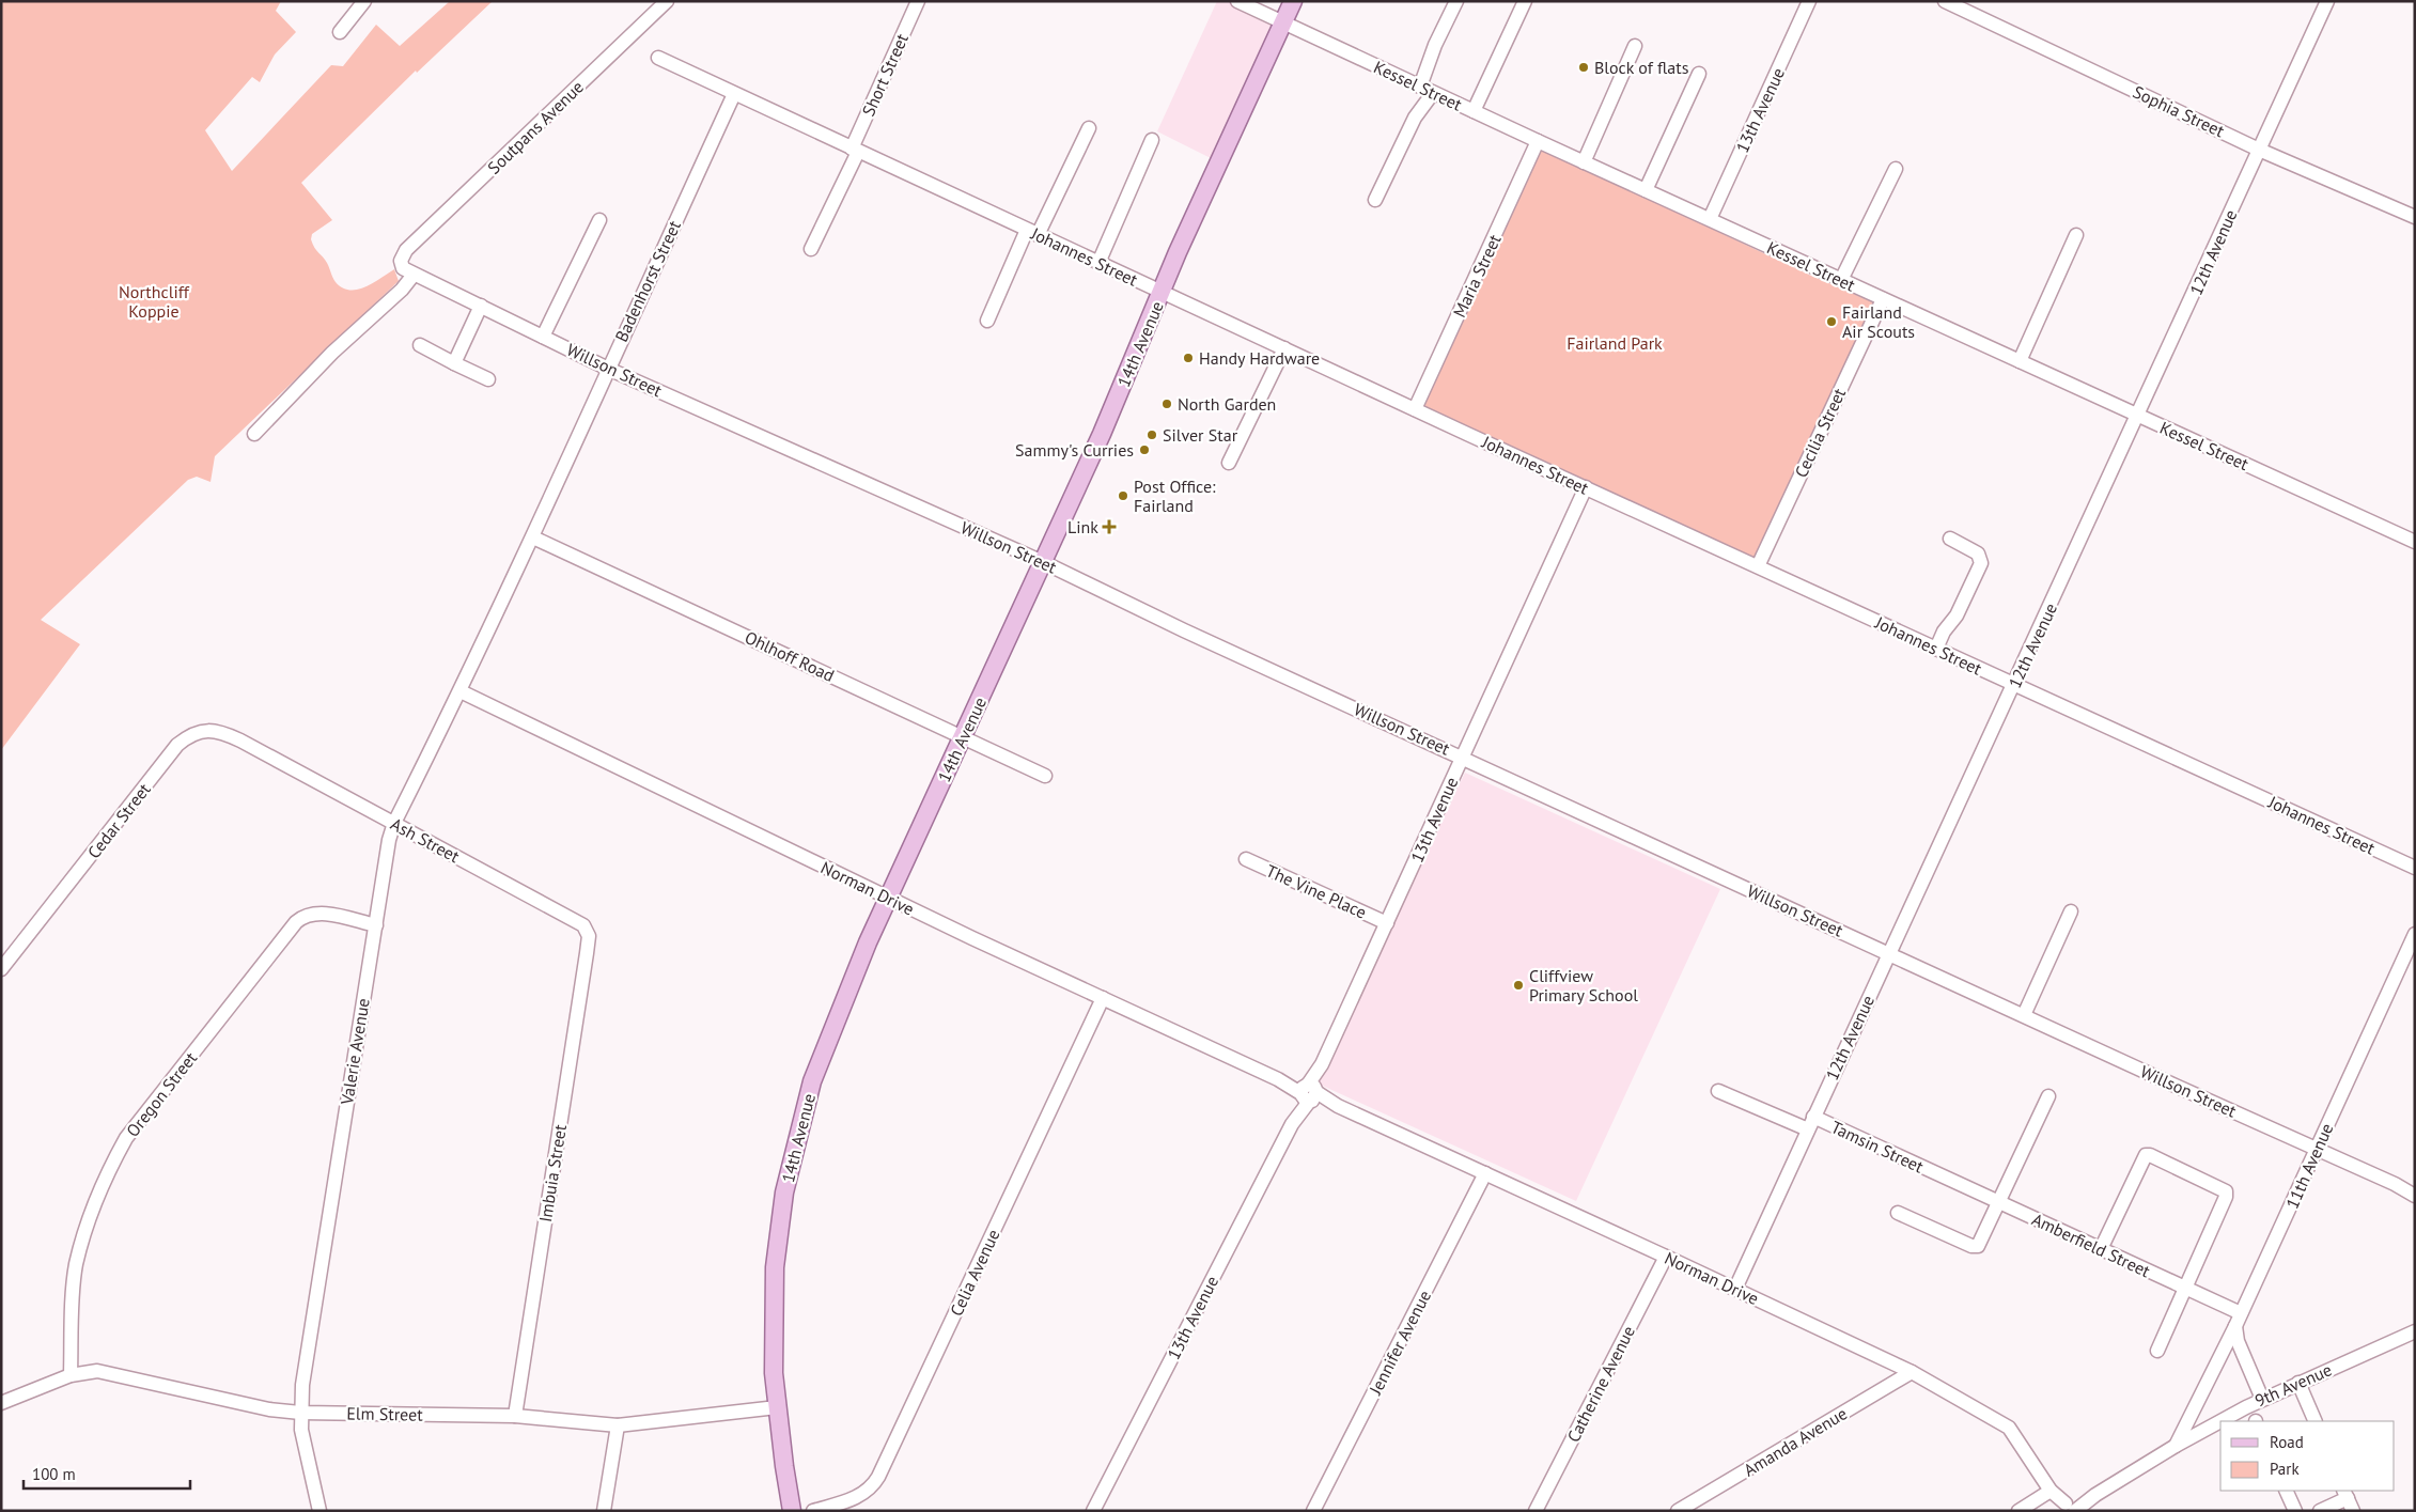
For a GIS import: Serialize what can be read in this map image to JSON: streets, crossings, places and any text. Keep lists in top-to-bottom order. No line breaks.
{"streets":{"main road":["14th Avenue"],"street":["Short Street","Kessel Street","13th Avenue","Sophia Street","Soutpans Avenue","12th Avenue","Johannes Street","Maria Street","Badenhorst Street","Willson Street","Cecilia Street","Ohlhoff Road","Cedar Street","Ash Street","Norman Drive","The Vine Place","Valerie Avenue","Oregon Street","Tamsin Street","11th Avenue","Imbuia Street","Amberfield Street","Celia Avenue","Jennifer Avenue","Catherine Avenue","9th Avenue","Elm Street","Amanda Avenue"]},"crossings":[["Short Street","Johannes Street"],["Kessel Street","13th Avenue"],["Kessel Street","12th Avenue"],["Kessel Street","Maria Street"],["Kessel Street","14th Avenue"],["Kessel Street","Cecilia Street"],["13th Avenue","Johannes Street"],["13th Avenue","Willson Street"],["13th Avenue","Norman Drive"],["13th Avenue","The Vine Place"],["Sophia Street","12th Avenue"],["Soutpans Avenue","Willson Street"],["12th Avenue","Johannes Street"],["12th Avenue","Willson Street"],["12th Avenue","Norman Drive"],["12th Avenue","Tamsin Street"],["Johannes Street","Maria Street"],["Johannes Street","Badenhorst Street"],["Johannes Street","14th Avenue"],["Johannes Street","Cecilia Street"],["Badenhorst Street","Willson Street"],["Badenhorst Street","Ohlhoff Road"],["Badenhorst Street","Valerie Avenue"],["14th Avenue","Willson Street"],["14th Avenue","Ohlhoff Road"],["14th Avenue","Norman Drive"],["14th Avenue","Elm Street"],["Willson Street","11th Avenue"],["Cedar Street","Ash Street"],["Ash Street","Valerie Avenue"],["Ash Street","Imbuia Street"],["Norman Drive","Valerie Avenue"],["Norman Drive","Celia Avenue"],["Norman Drive","Jennifer Avenue"],["Norman Drive","Catherine Avenue"],["Norman Drive","9th Avenue"],["Norman Drive","Amanda Avenue"],["Valerie Avenue","Oregon Street"],["Valerie Avenue","Elm Street"],["Oregon Street","Elm Street"],["Tamsin Street","Amberfield Street"],["11th Avenue","Amberfield Street"],["11th Avenue","9th Avenue"],["Imbuia Street","Elm Street"]],"parks":["Northcliff Koppie","Fairland Park"],"places":{"other":["Block of flats","Fairland Air Scouts","Handy Hardware","North Garden","Silver Star","Sammy's Curries","Post Office: Fairland","Cliffview Primary School"],"health":["Link"]},"legend":["Road","Park"],"scale_bar":"100 m"}
